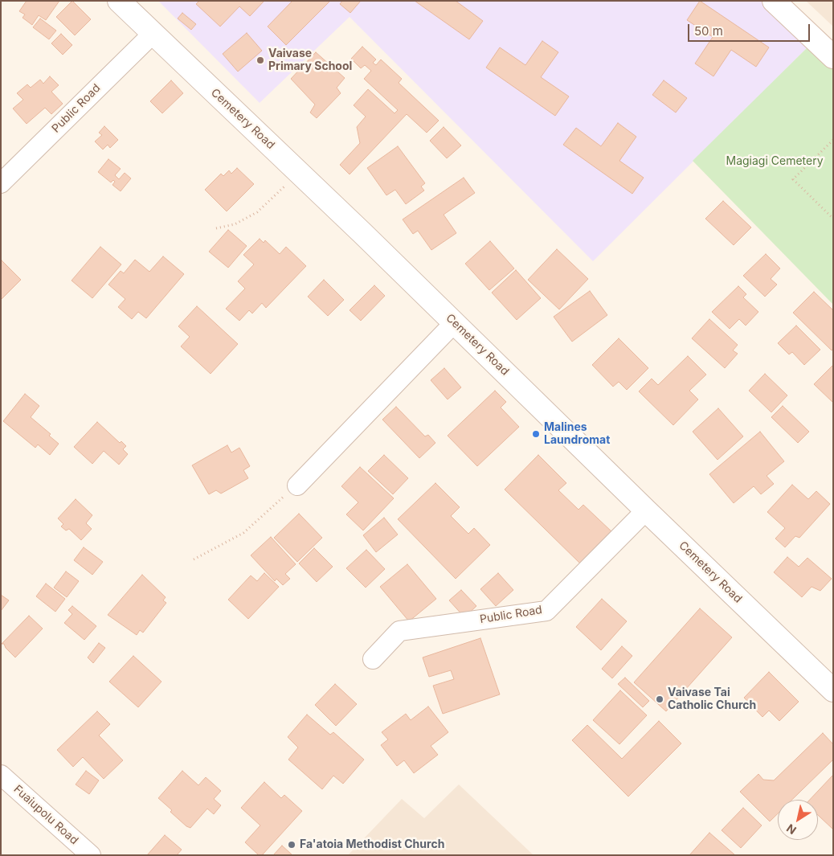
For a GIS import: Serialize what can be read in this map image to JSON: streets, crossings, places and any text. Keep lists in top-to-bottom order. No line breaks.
{"streets":{"street":["Public Road","Cemetery Road","Fuaiupolu Road"]},"crossings":[["Public Road","Cemetery Road"]],"parks":["Magiagi Cemetery"],"places":["Vaivase Primary School","Malines Laundromat","Vaivase Tai Catholic Church","Fa'atoia Methodist Church"],"scale_bar":"50 m","north":"bottom left"}
